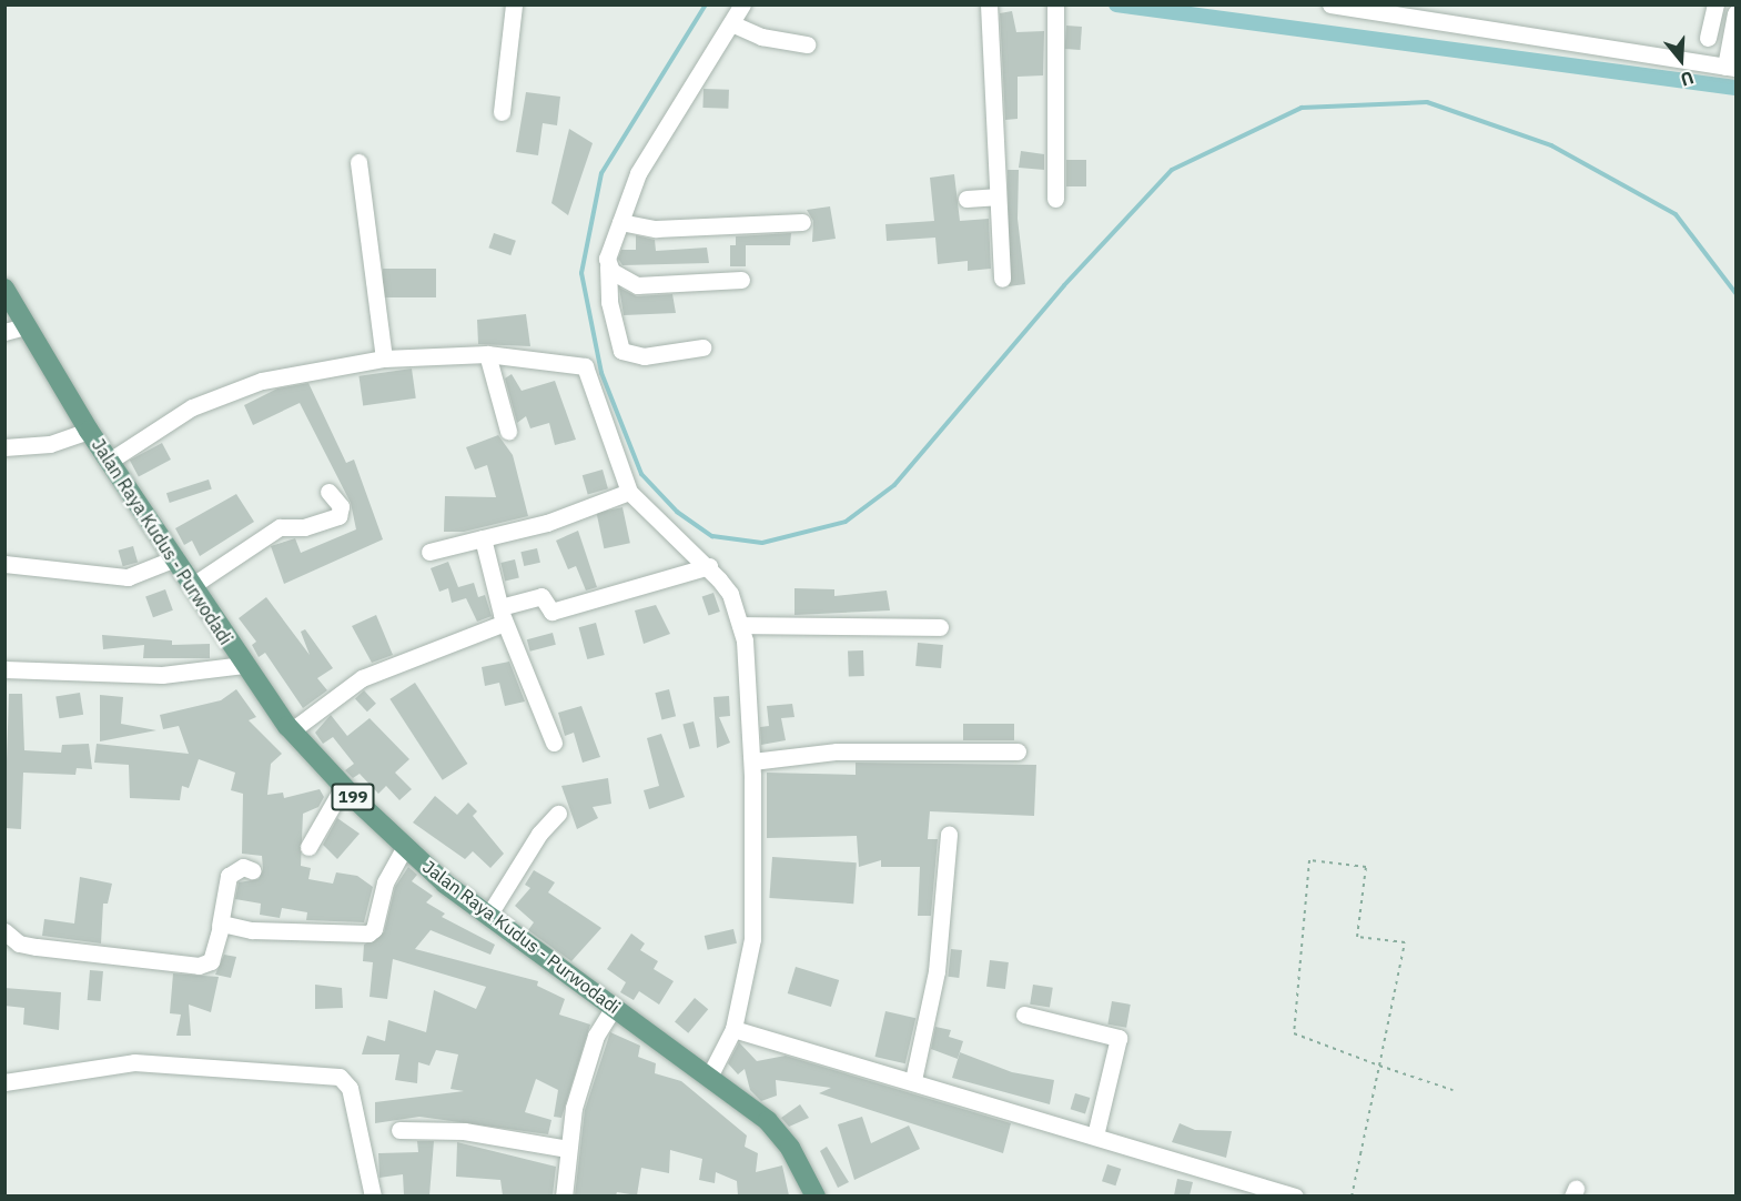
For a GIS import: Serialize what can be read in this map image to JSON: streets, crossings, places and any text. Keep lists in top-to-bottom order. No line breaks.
{"streets":{"main road":["Jalan Raya Kudus - Purwodadi","199"]},"north":"bottom"}
